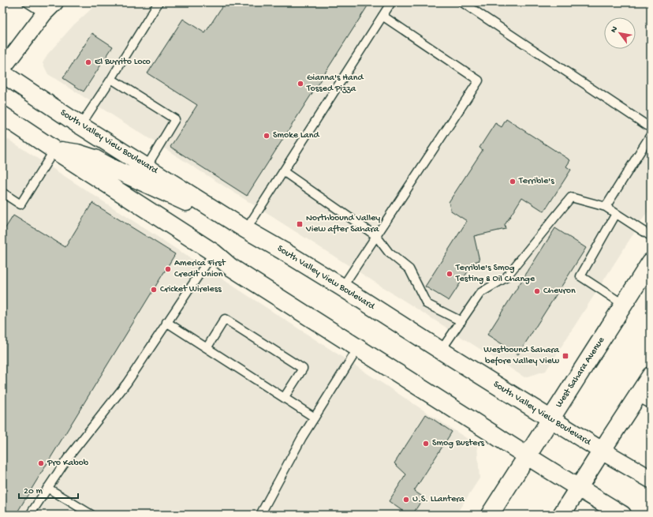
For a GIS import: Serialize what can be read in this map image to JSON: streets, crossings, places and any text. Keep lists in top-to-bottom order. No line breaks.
{"streets":{"main road":["South Valley View Boulevard","West Sahara Avenue"]},"crossings":[["South Valley View Boulevard","West Sahara Avenue"]],"places":{"other":["El Burrito Loco","Gianna's Hand Tossed Pizza","Smoke Land","Terrible's","America First Credit Union","Terrible's Smog Testing & Oil Change","Cricket Wireless","Chevron","Smog Busters","Pro Kabob","U.S. LLantera"],"transit":["Northbound Valley View after Sahara","Westbound Sahara before Valley View"]},"scale_bar":"20 m","north":"top left"}
